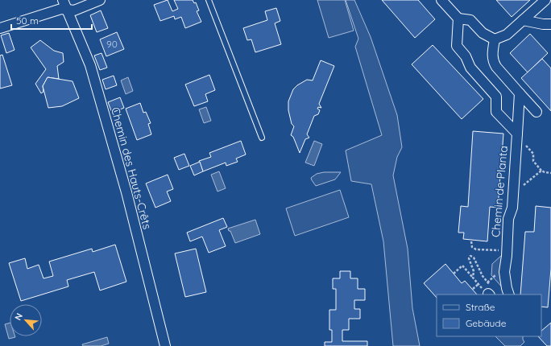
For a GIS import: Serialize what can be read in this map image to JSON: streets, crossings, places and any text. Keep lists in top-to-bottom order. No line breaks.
{"streets":{"street":["Chemin des Hauts-Crêts","Chemin de Planta"]},"house_numbers":["90"],"legend":["Straße","Gebäude"],"scale_bar":"50 m","north":"top left"}
